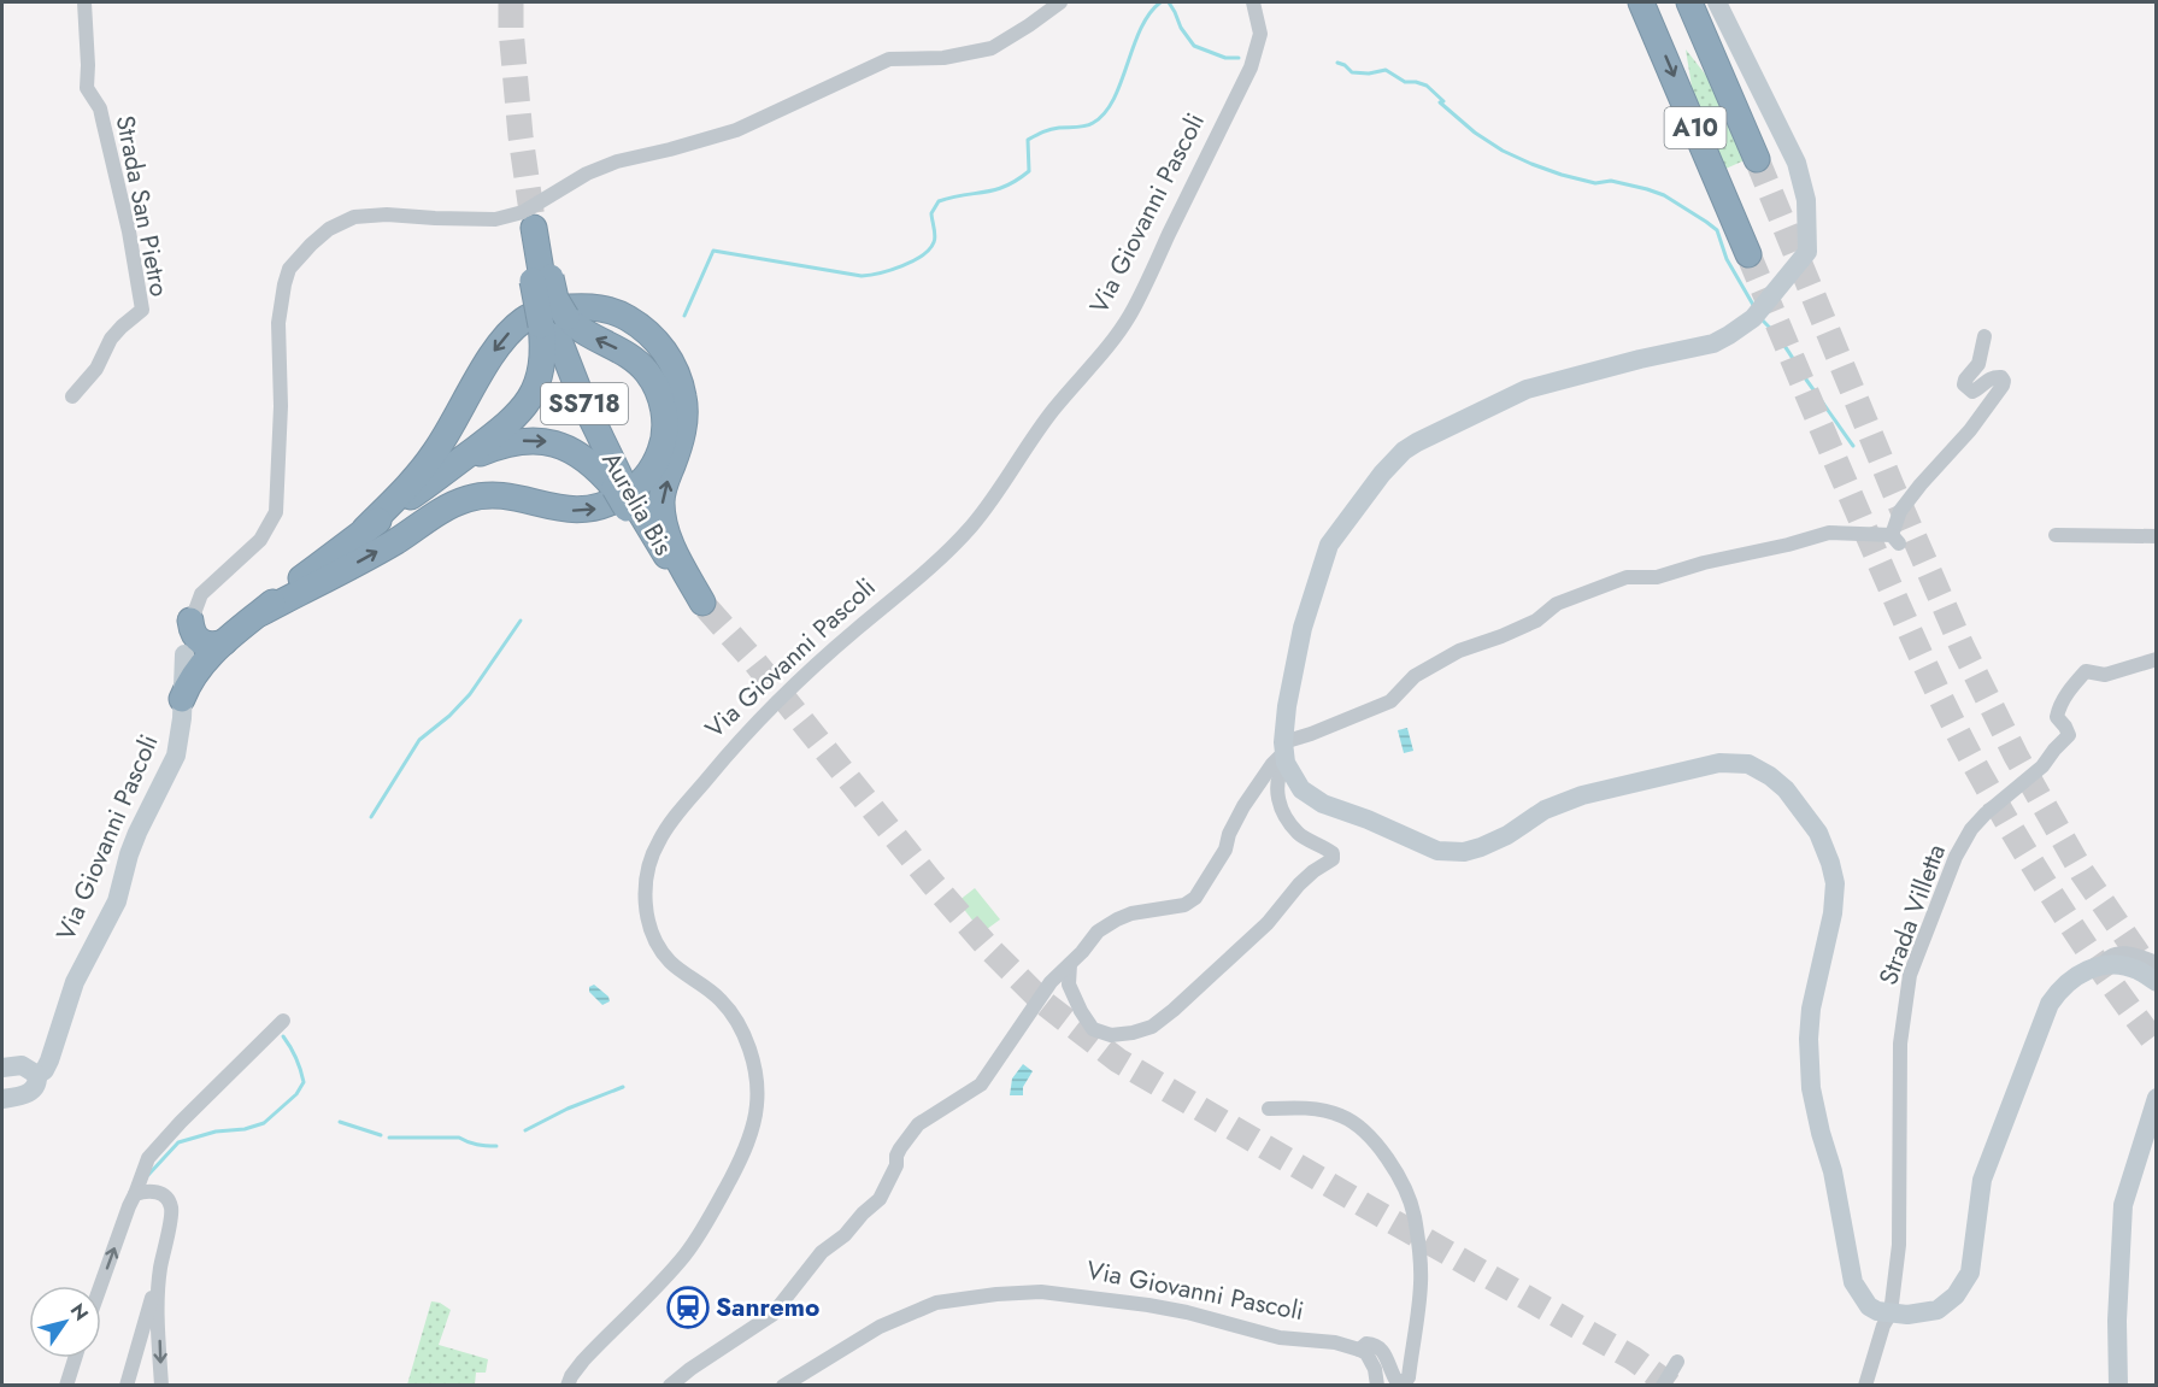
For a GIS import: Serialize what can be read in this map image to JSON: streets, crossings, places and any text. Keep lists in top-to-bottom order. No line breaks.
{"streets":{"highway":["A10","SS718","Aurelia Bis"],"street":["Strada San Pietro","Via Giovanni Pascoli","Strada Villetta"]},"places":{"station":["Sanremo"]},"north":"top right"}
